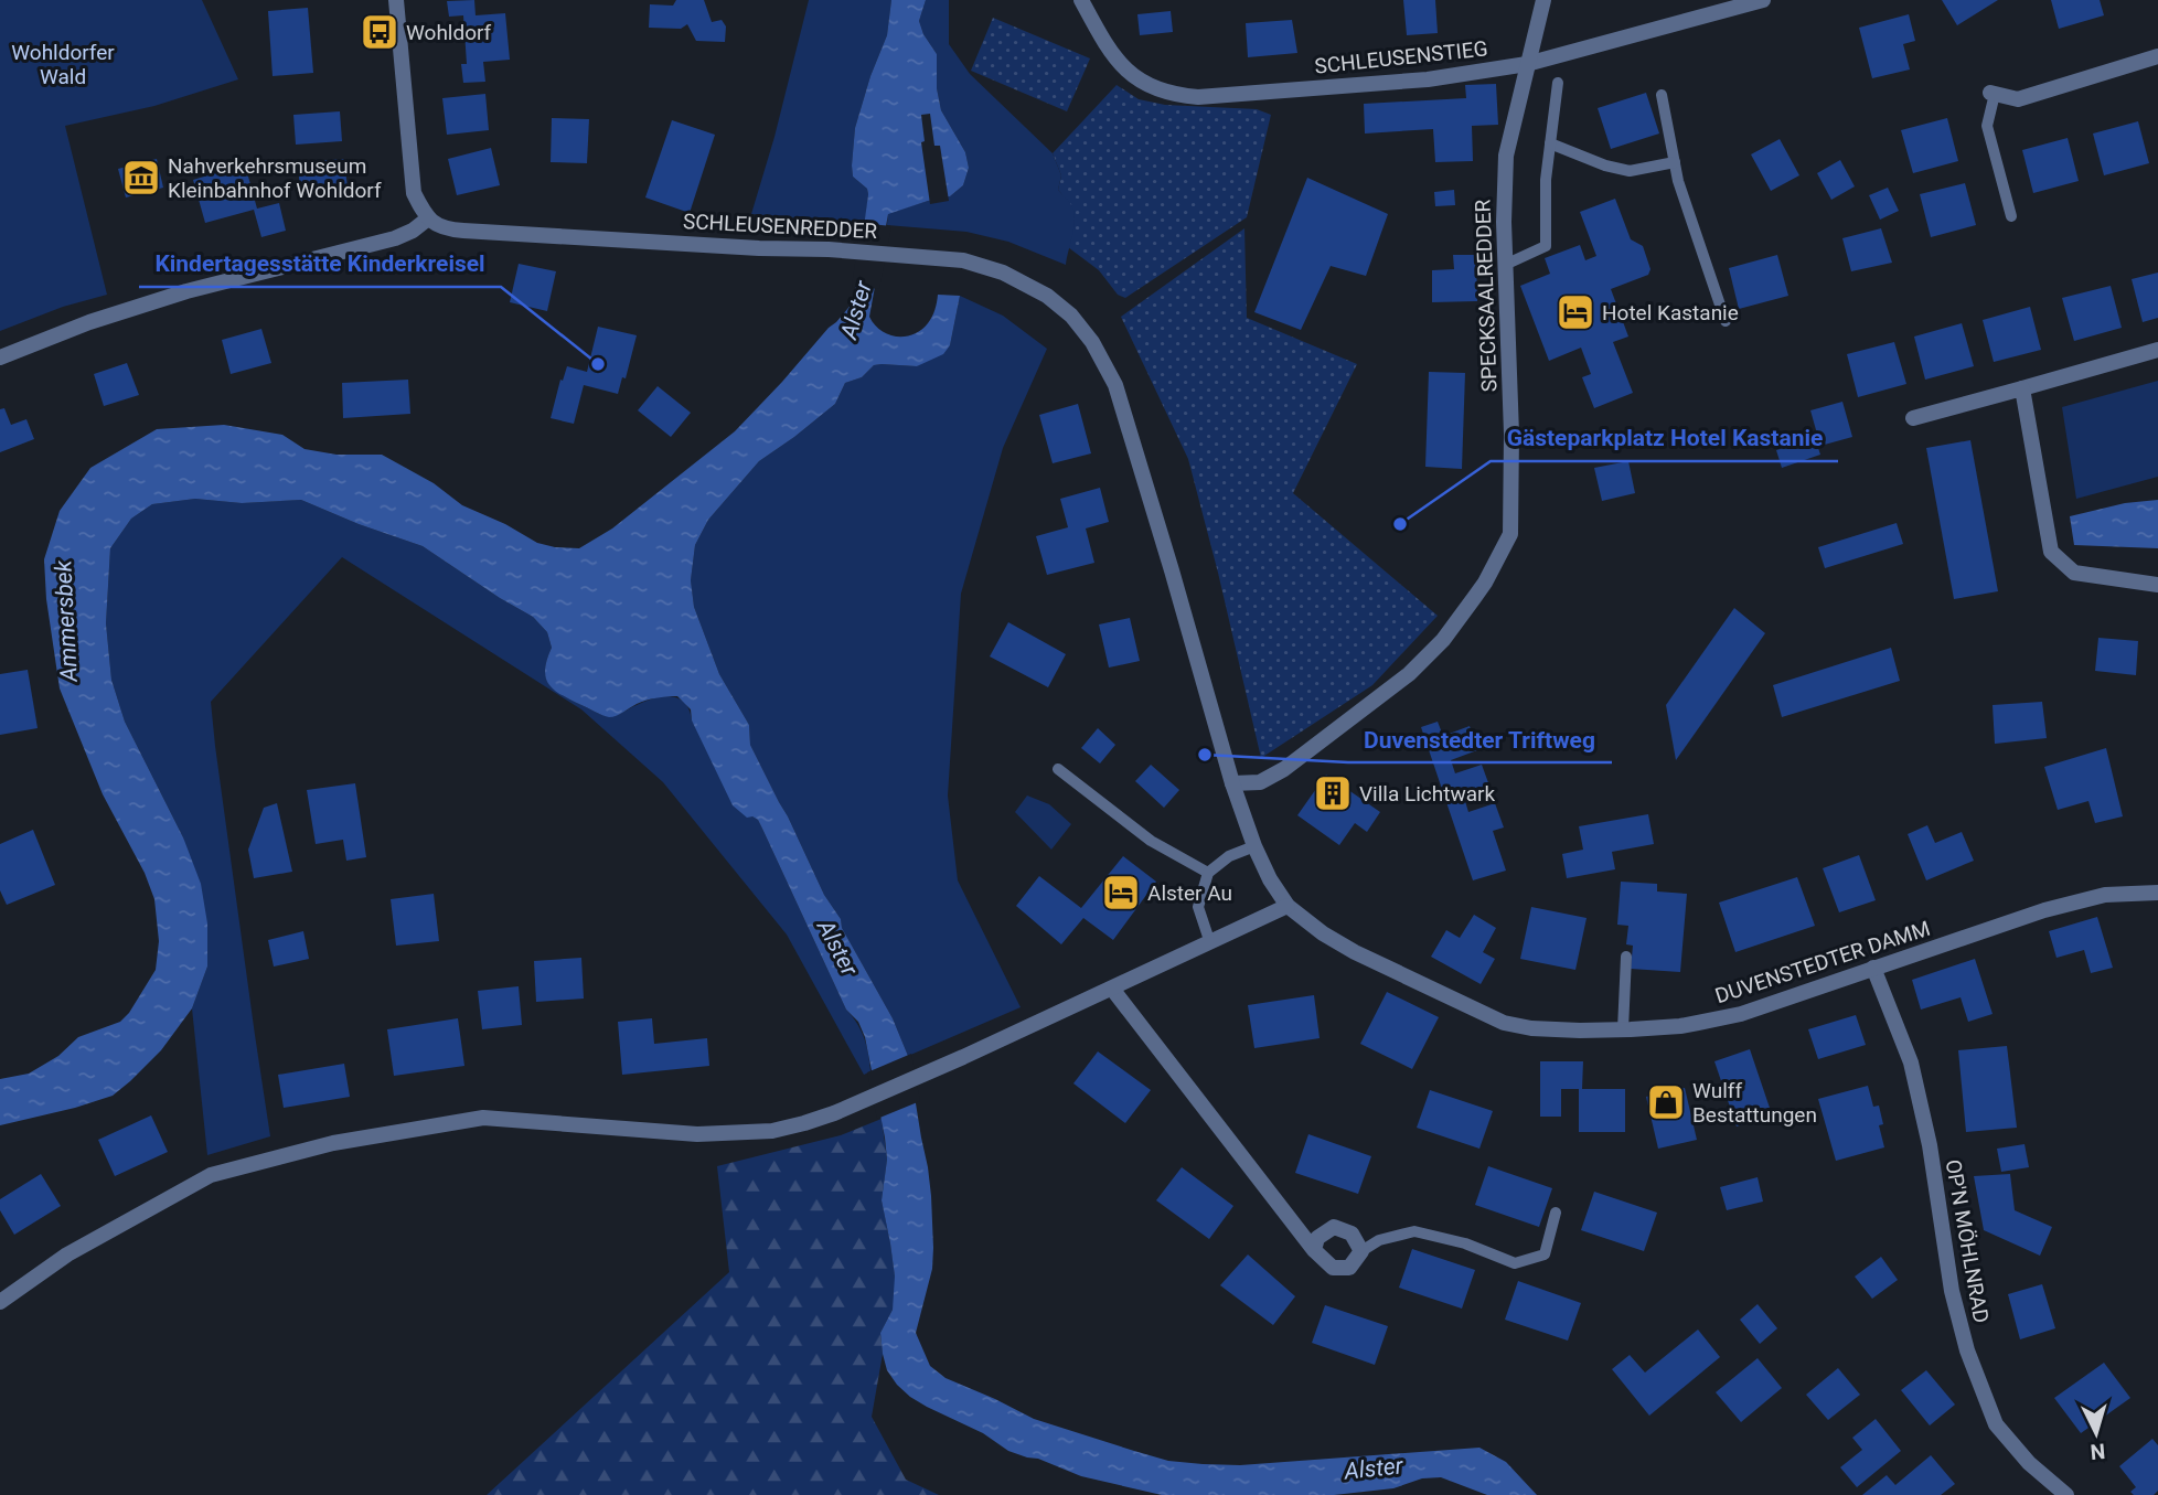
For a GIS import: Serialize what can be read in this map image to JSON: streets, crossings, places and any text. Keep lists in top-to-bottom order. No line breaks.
{"streets":{"street":["SCHLEUSENSTIEG","SCHLEUSENREDDER","SPECKSAALREDDER","DUVENSTEDTER DAMM","OP'N MÖHLNRAD"]},"crossings":[["SCHLEUSENSTIEG","SPECKSAALREDDER"],["SCHLEUSENREDDER","SPECKSAALREDDER"],["SCHLEUSENREDDER","DUVENSTEDTER DAMM"],["SPECKSAALREDDER","DUVENSTEDTER DAMM"],["DUVENSTEDTER DAMM","OP'N MÖHLNRAD"]],"water":["Alster","Ammersbek"],"parks":["Wohldorfer Wald"],"places":{"bus stop":["Wohldorf"],"museum":["Nahverkehrsmuseum Kleinbahnhof Wohldorf"],"hotel":["Hotel Kastanie","Alster Au"],"other":["Kindertagesstätte Kinderkreisel","Gästeparkplatz Hotel Kastanie","Duvenstedter Triftweg"],"building":["Villa Lichtwark"],"shop":["Wulff Bestattungen"]},"north":"bottom"}
